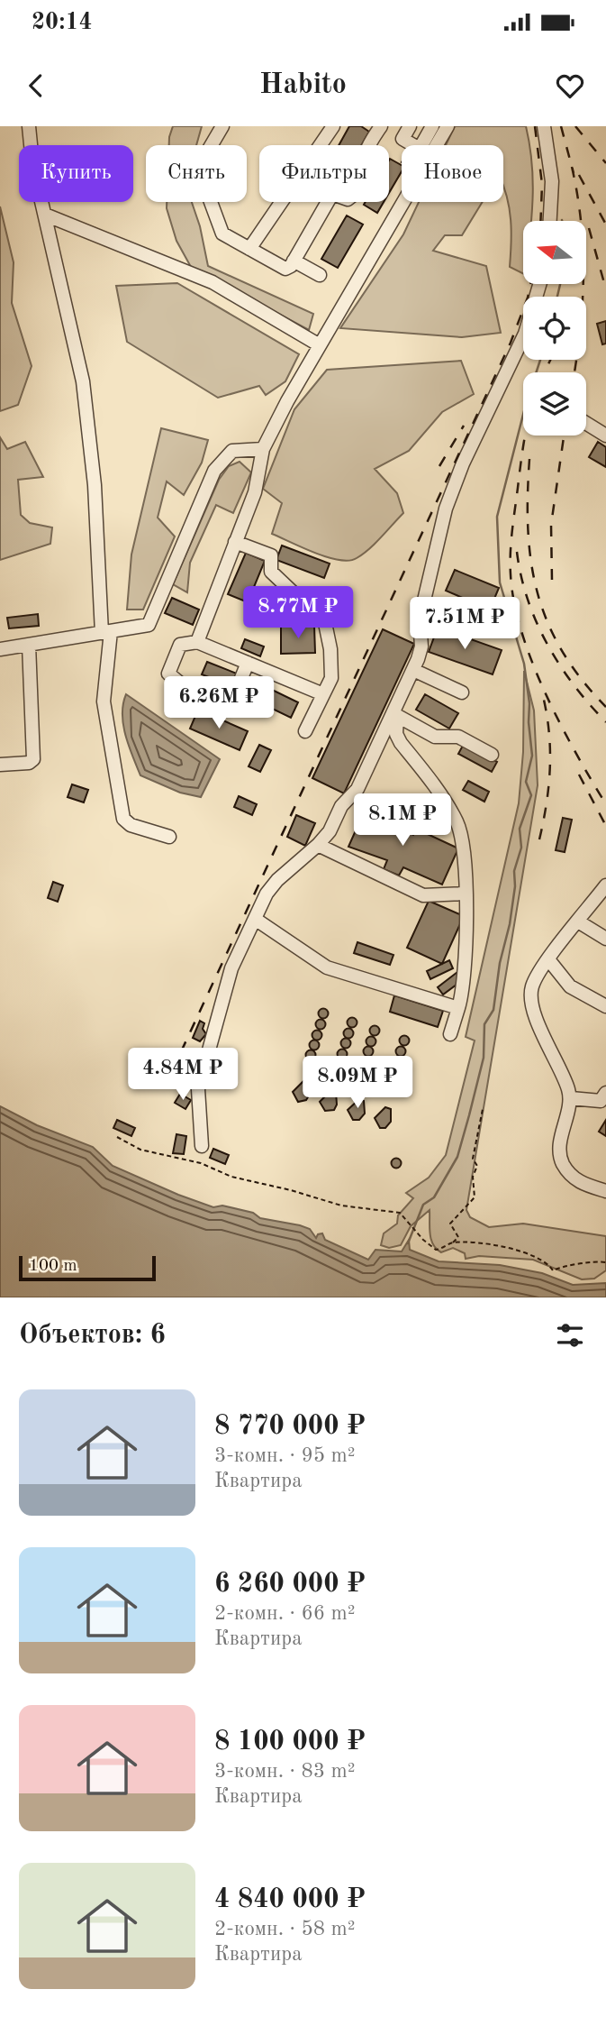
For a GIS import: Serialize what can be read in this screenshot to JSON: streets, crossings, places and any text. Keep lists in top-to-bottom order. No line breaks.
{"scale_bar":"100 m","north":"left","page":{"status":"20:14","header":"Habito","chip":["Купить","Снять","Фильтры","Новое"],"price":["8.77M ₽","7.51M ₽","6.26M ₽","8.1M ₽","4.84M ₽","8.09M ₽"],"scale":"100 m","heading":"Объектов: 6","list":[{"name":"8 770 000 ₽","note":"3-комн. · 95 m² · Квартира"},{"name":"6 260 000 ₽","note":"2-комн. · 66 m² · Квартира"},{"name":"8 100 000 ₽","note":"3-комн. · 83 m² · Квартира"},{"name":"4 840 000 ₽","note":"2-комн. · 58 m² · Квартира"}]}}
